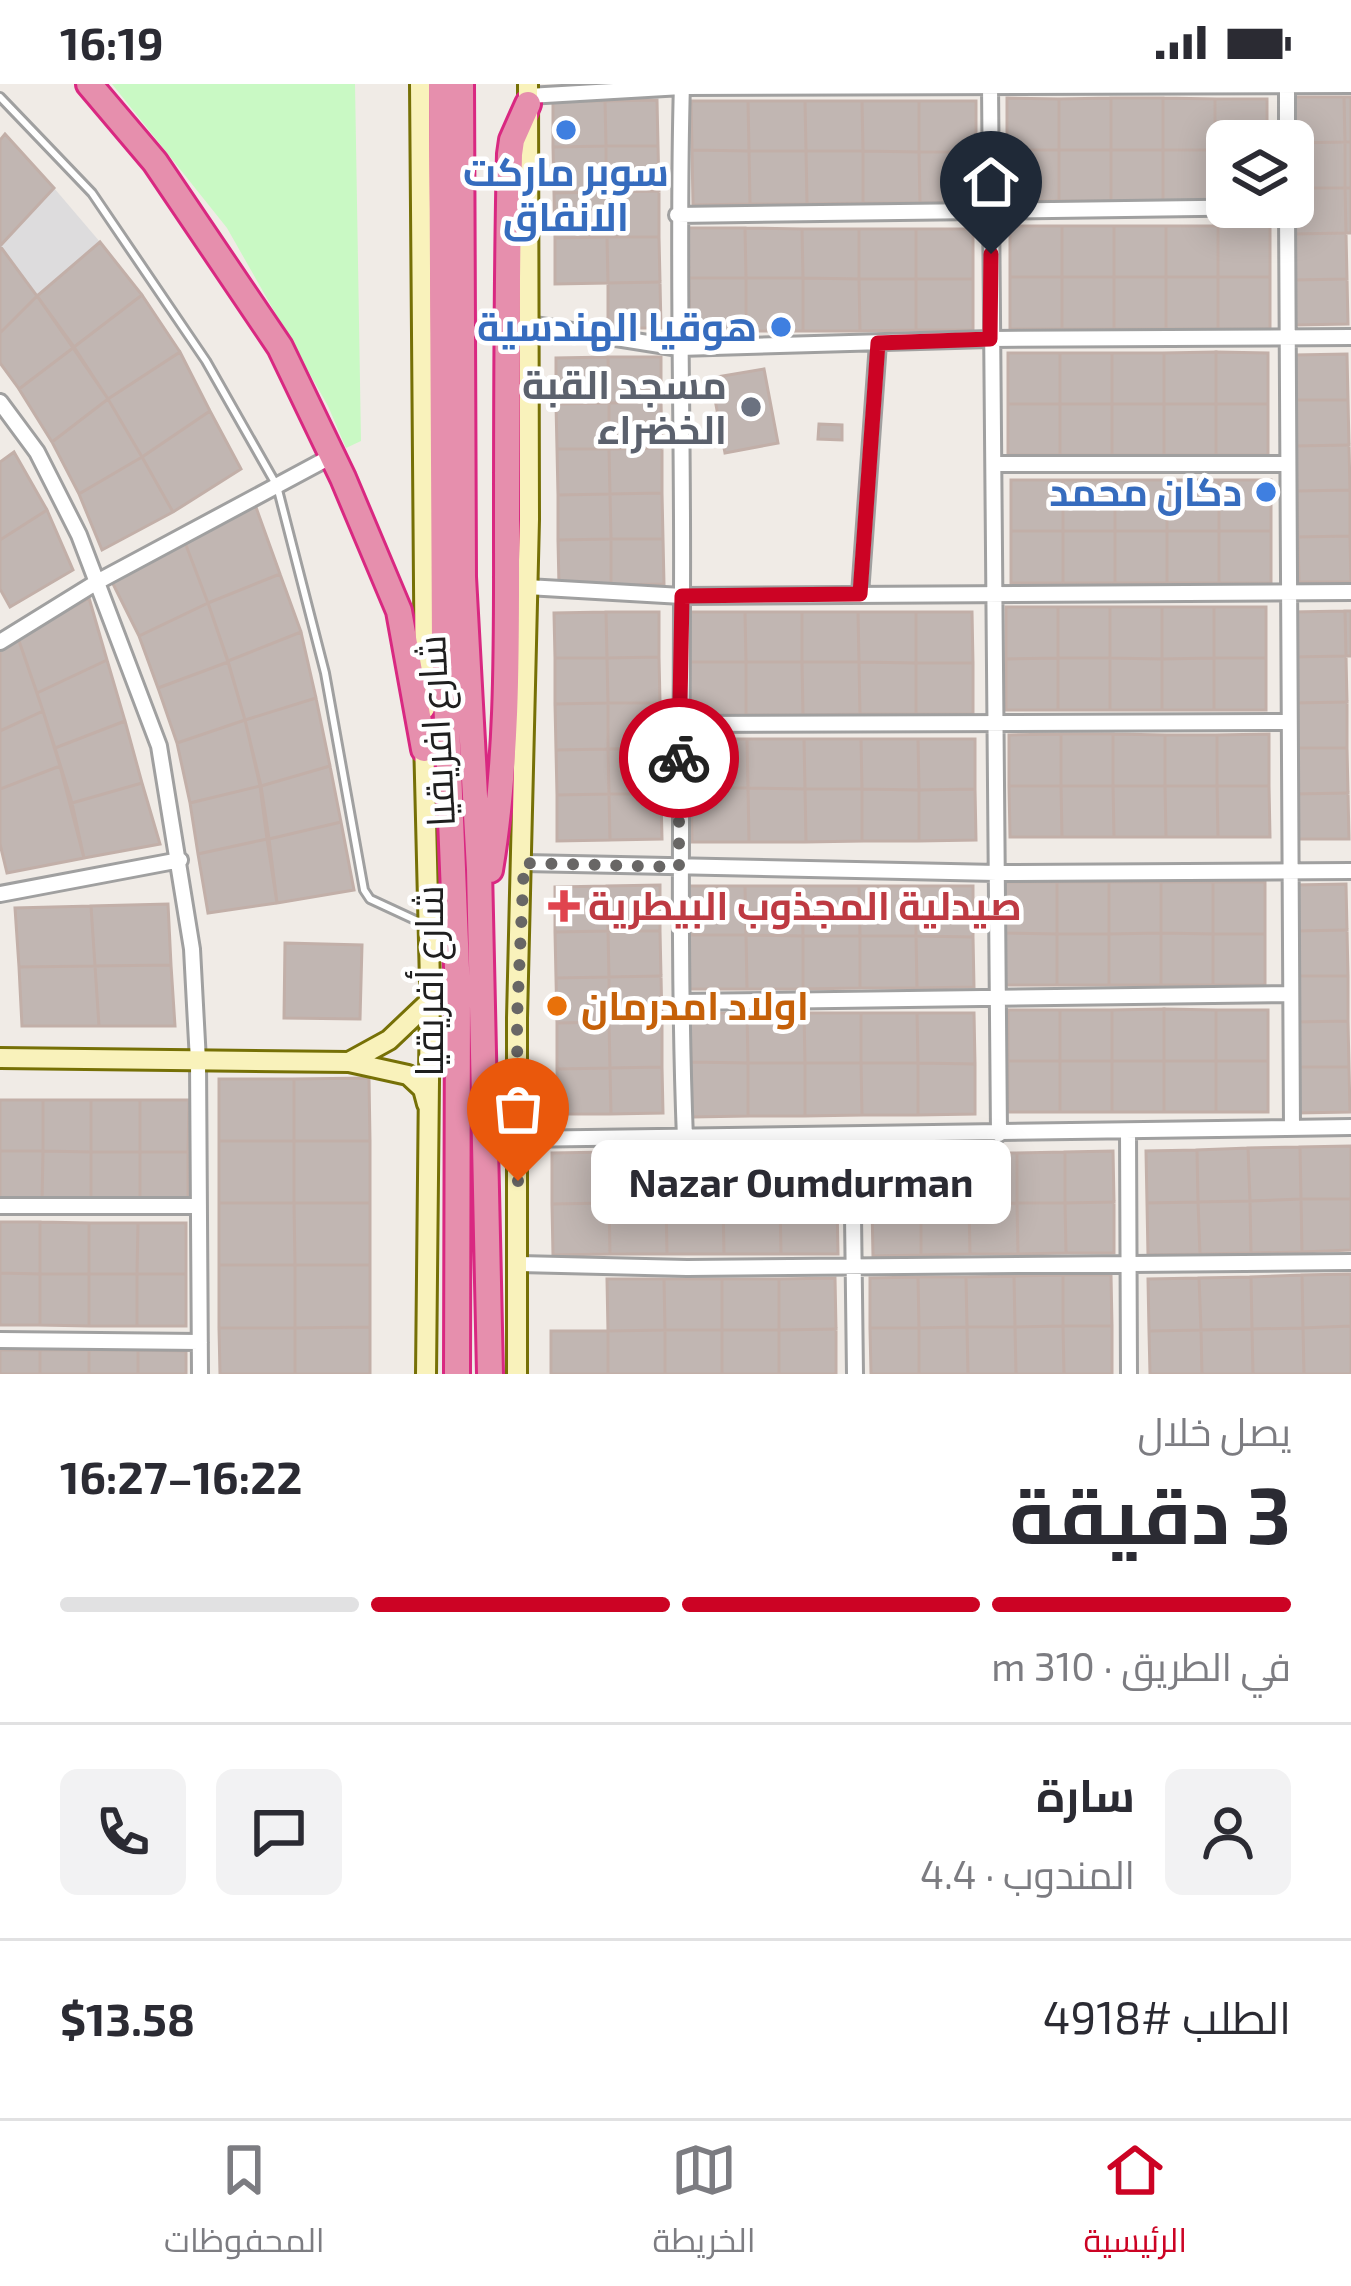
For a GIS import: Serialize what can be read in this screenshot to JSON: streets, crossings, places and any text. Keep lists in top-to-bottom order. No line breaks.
{"streets":{"highway":["شارع افريقيا"],"street":["شارع أفريقيا"]},"places":{"other":["سوبر ماركت الانفاق","هوقيا الهندسية","مسجد القبة الخضراء","دكان محمد","اولاد امدرمان","Nazar Oumdurman"],"health":["صيدلية المجذوب البيطرية"]},"page":{"status":"16:19","bubble":"Nazar Oumdurman","heading":["3 دقيقة","يصل خلال","16:22–16:27"],"panel":["سارة","المندوب · 4.4","الطلب #4918","$13.58"],"bar":"في الطريق · 310 m","tabs":["الرئيسية","الخريطة","المحفوظات"]}}
